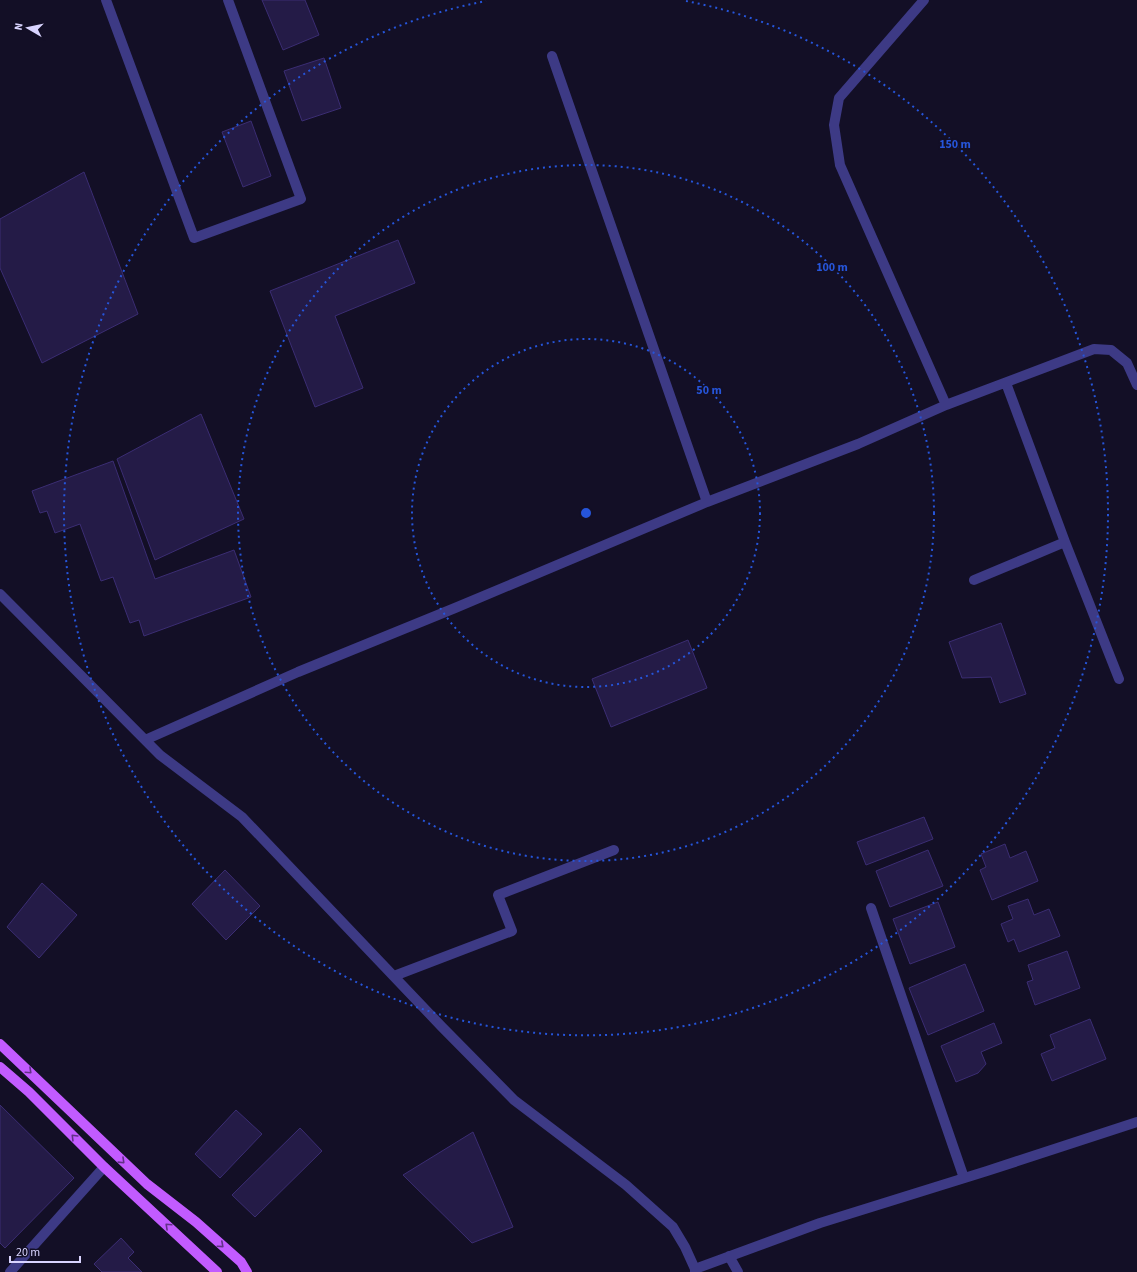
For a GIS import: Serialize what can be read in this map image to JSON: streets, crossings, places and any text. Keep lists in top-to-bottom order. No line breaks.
{"scale_bar":"20 m","north":"left","rings":["150 m","100 m","50 m"]}
